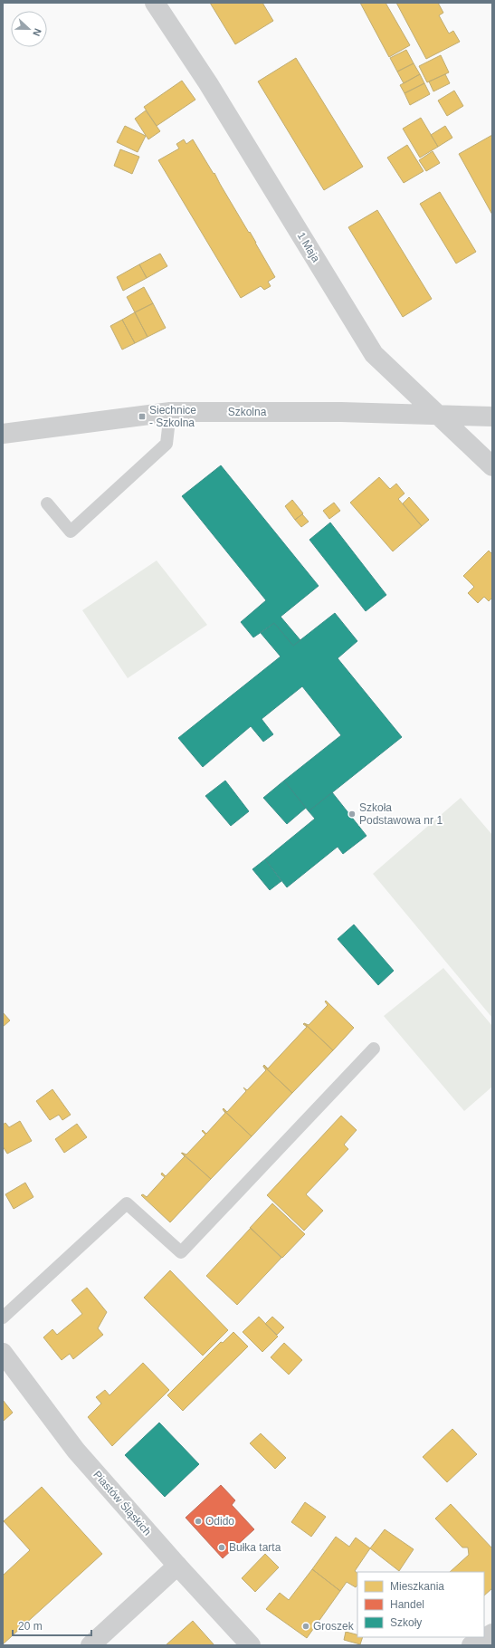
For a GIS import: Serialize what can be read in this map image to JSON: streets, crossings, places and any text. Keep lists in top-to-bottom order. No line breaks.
{"streets":{"street":["1 Maja","Szkolna","Piastów Śląskich"]},"crossings":[["1 Maja","Szkolna"]],"places":{"transit":["Siechnice - Szkolna"],"other":["Szkoła Podstawowa nr 1","Odido","Bułka tarta","Groszek"]},"legend":["Mieszkania","Handel","Szkoły"],"scale_bar":"20 m","north":"right"}
